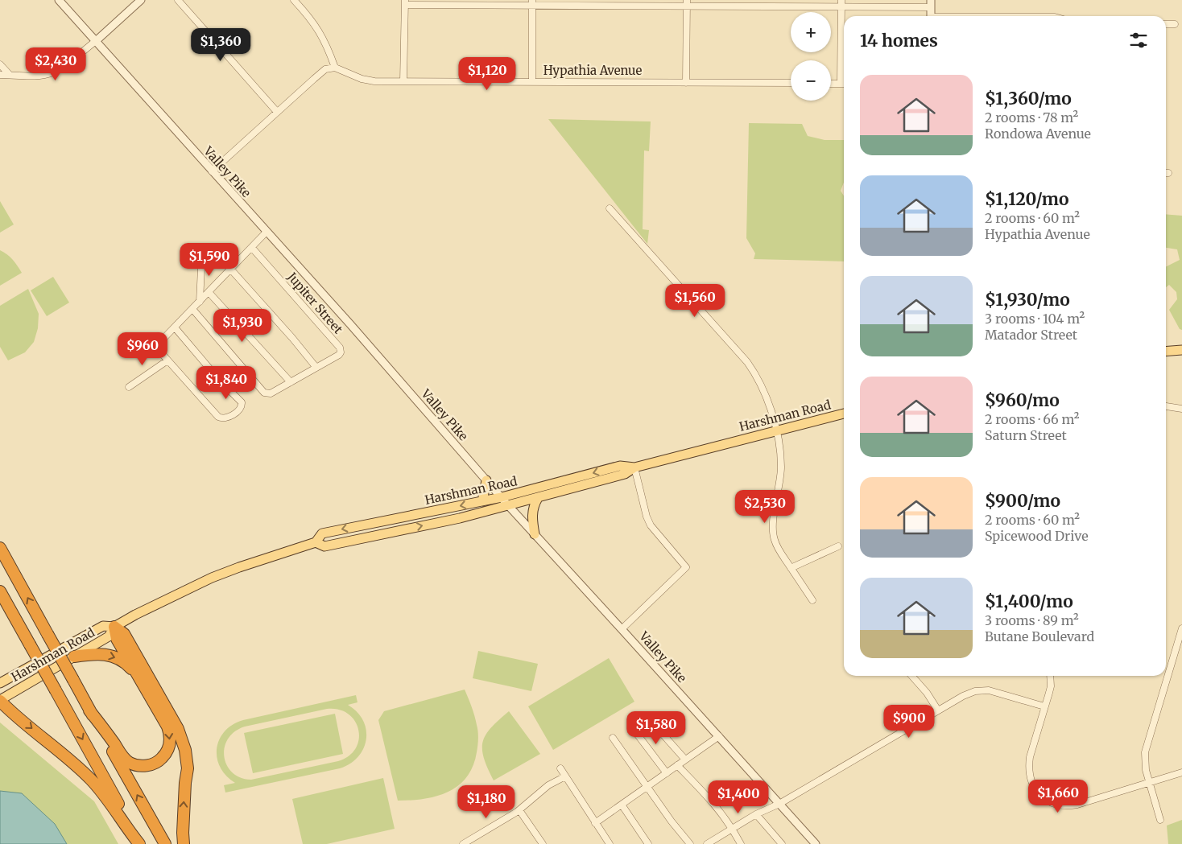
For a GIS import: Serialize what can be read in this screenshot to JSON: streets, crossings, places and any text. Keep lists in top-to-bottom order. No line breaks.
{"streets":{"main road":["Harshman Road"],"street":["Hypathia Avenue","Valley Pike","Jupiter Street"]},"crossings":[["Valley Pike","Harshman Road"]],"page":{"map_buttons":["+","−"],"heading":"14 homes","price":["$1,360","$2,430","$1,120","$1,590","$1,560","$1,930","$960","$1,840","$2,530","$900","$1,580","$1,660","$1,400","$1,180"],"list":[{"name":"$1,360/mo","note":"2 rooms · 78 m² · Rondowa Avenue"},{"name":"$1,120/mo","note":"2 rooms · 60 m² · Hypathia Avenue"},{"name":"$1,930/mo","note":"3 rooms · 104 m² · Matador Street"},{"name":"$960/mo","note":"2 rooms · 66 m² · Saturn Street"},{"name":"$900/mo","note":"2 rooms · 60 m² · Spicewood Drive"},{"name":"$1,400/mo","note":"3 rooms · 89 m² · Butane Boulevard"}]}}
